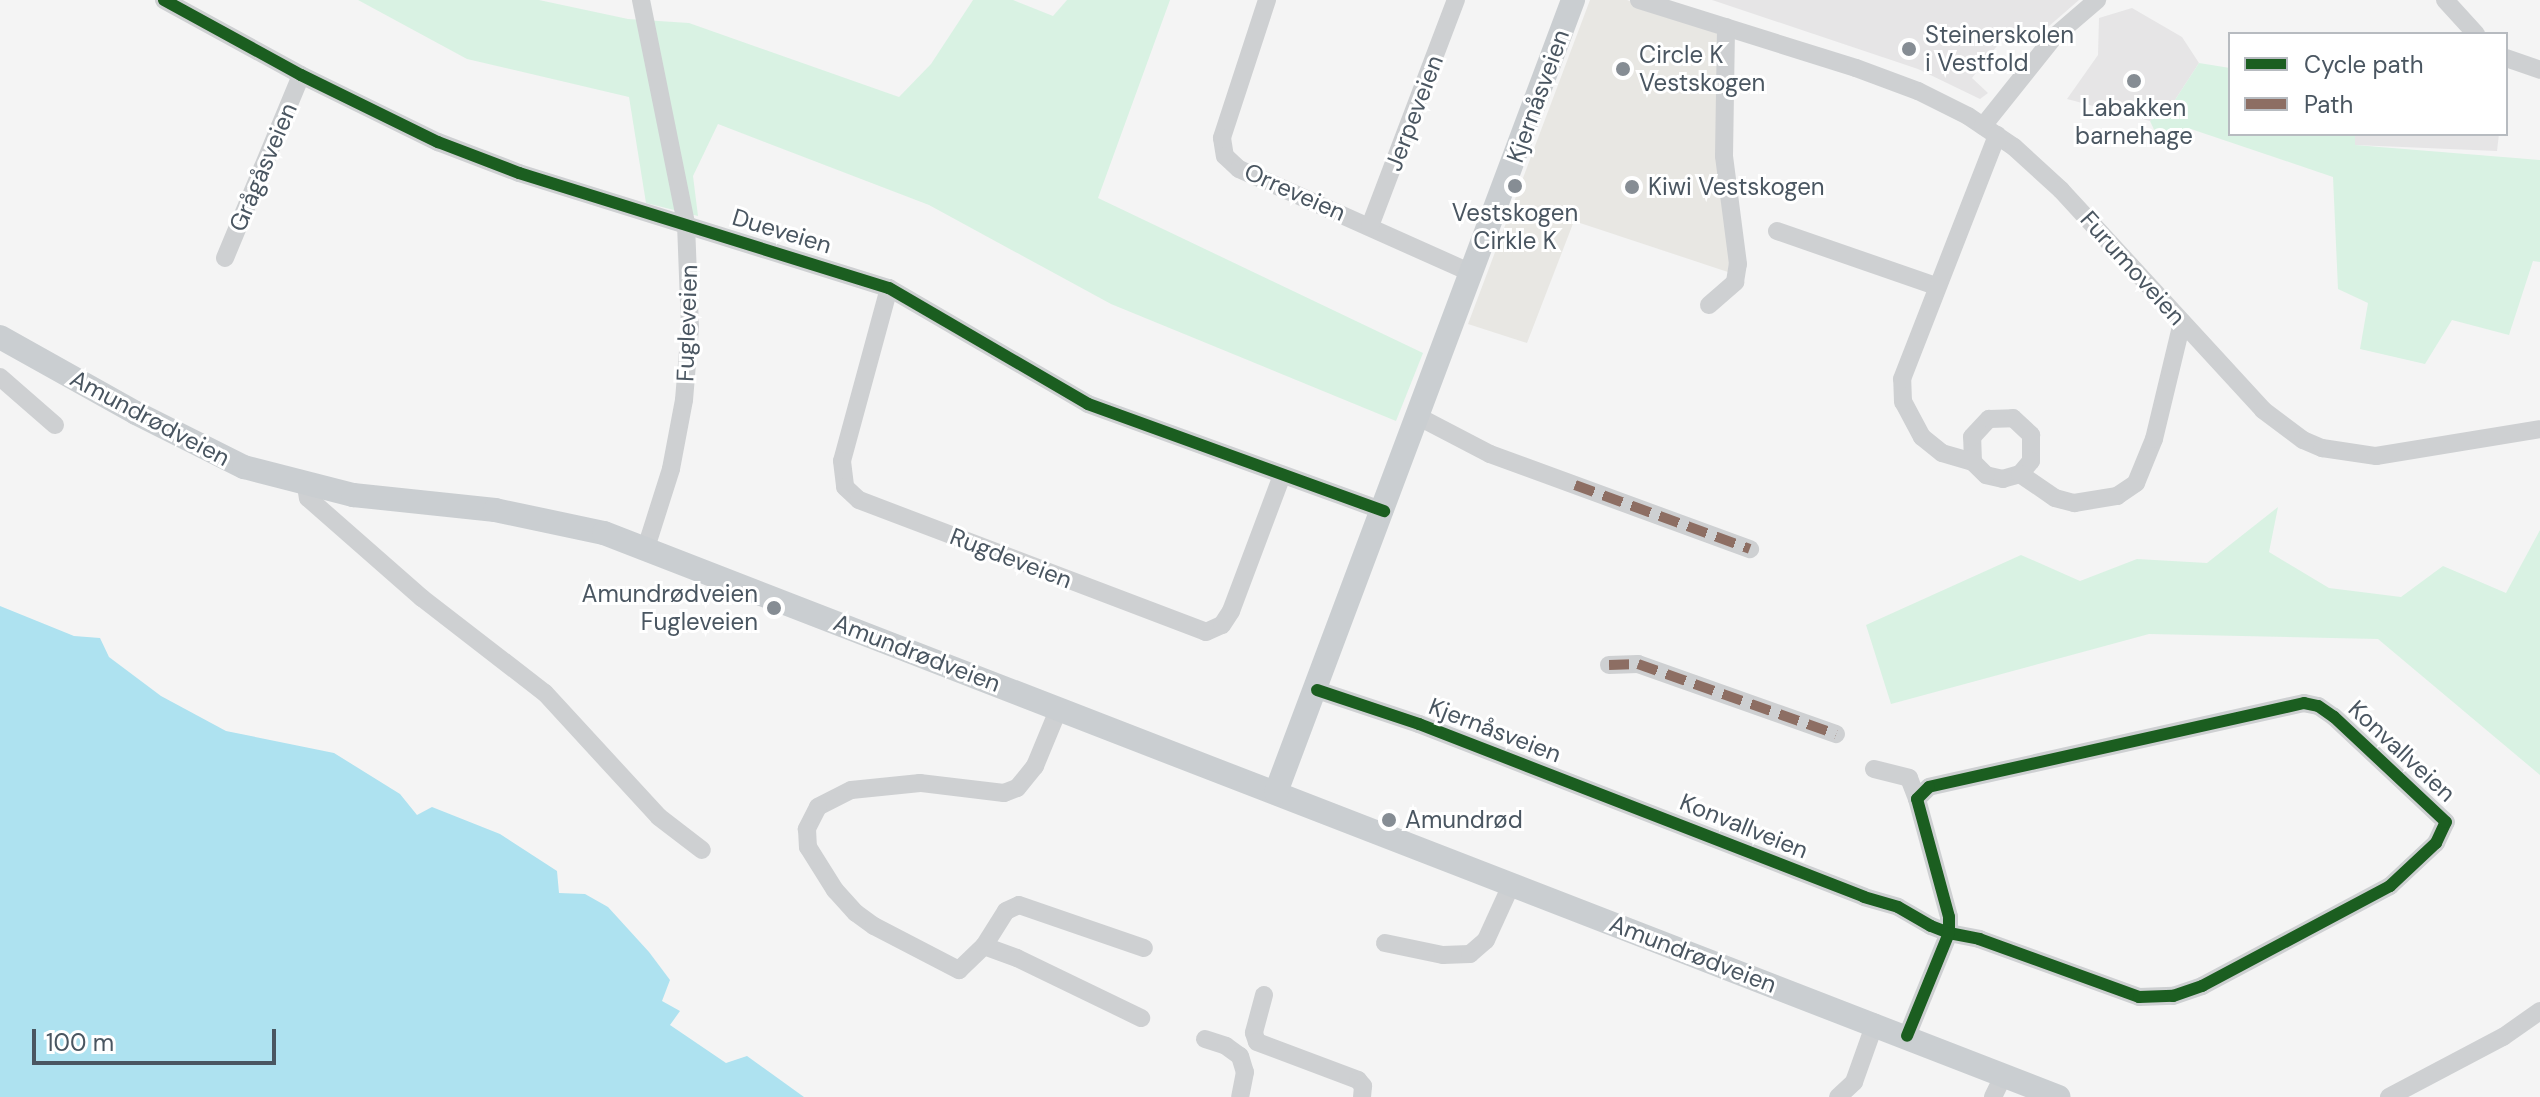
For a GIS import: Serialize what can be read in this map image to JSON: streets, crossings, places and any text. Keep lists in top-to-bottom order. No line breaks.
{"streets":{"main road":["Kjernåsveien","Amundrødveien"],"street":["Jerpeveien","Grågåsveien","Orreveien","Dueveien","Furumoveien","Fugleveien","Rugdeveien","Konvallveien"]},"crossings":[["Kjernåsveien","Orreveien"],["Kjernåsveien","Dueveien"],["Kjernåsveien","Amundrødveien"],["Kjernåsveien","Konvallveien"],["Jerpeveien","Orreveien"],["Grågåsveien","Dueveien"],["Dueveien","Fugleveien"],["Dueveien","Rugdeveien"],["Fugleveien","Amundrødveien"]],"places":["Steinerskolen i Vestfold","Circle K Vestskogen","Labakken barnehage","Vestskogen Cirkle K","Kiwi Vestskogen","Amundrødveien Fugleveien","Amundrød"],"legend":["Cycle path","Path"],"scale_bar":"100 m"}
